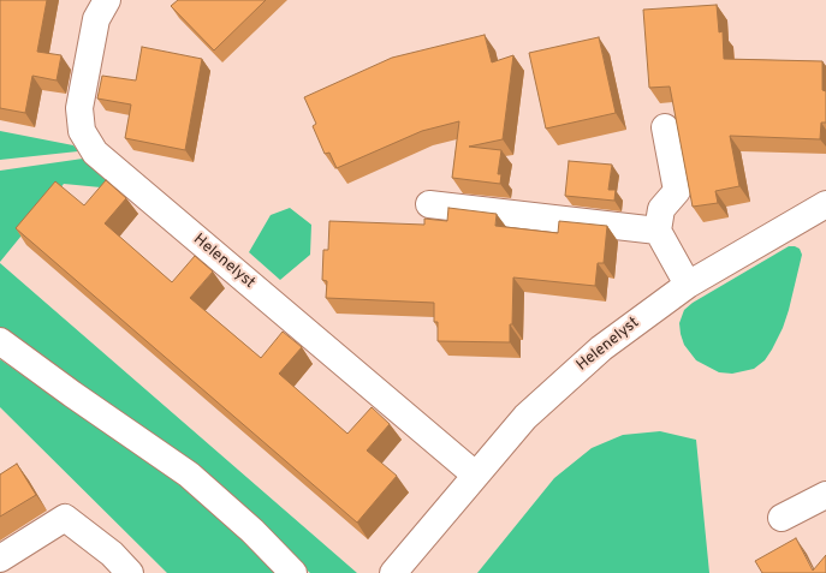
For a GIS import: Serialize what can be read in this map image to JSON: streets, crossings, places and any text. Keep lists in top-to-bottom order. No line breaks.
{"streets":{"street":["Helenelyst"]}}
